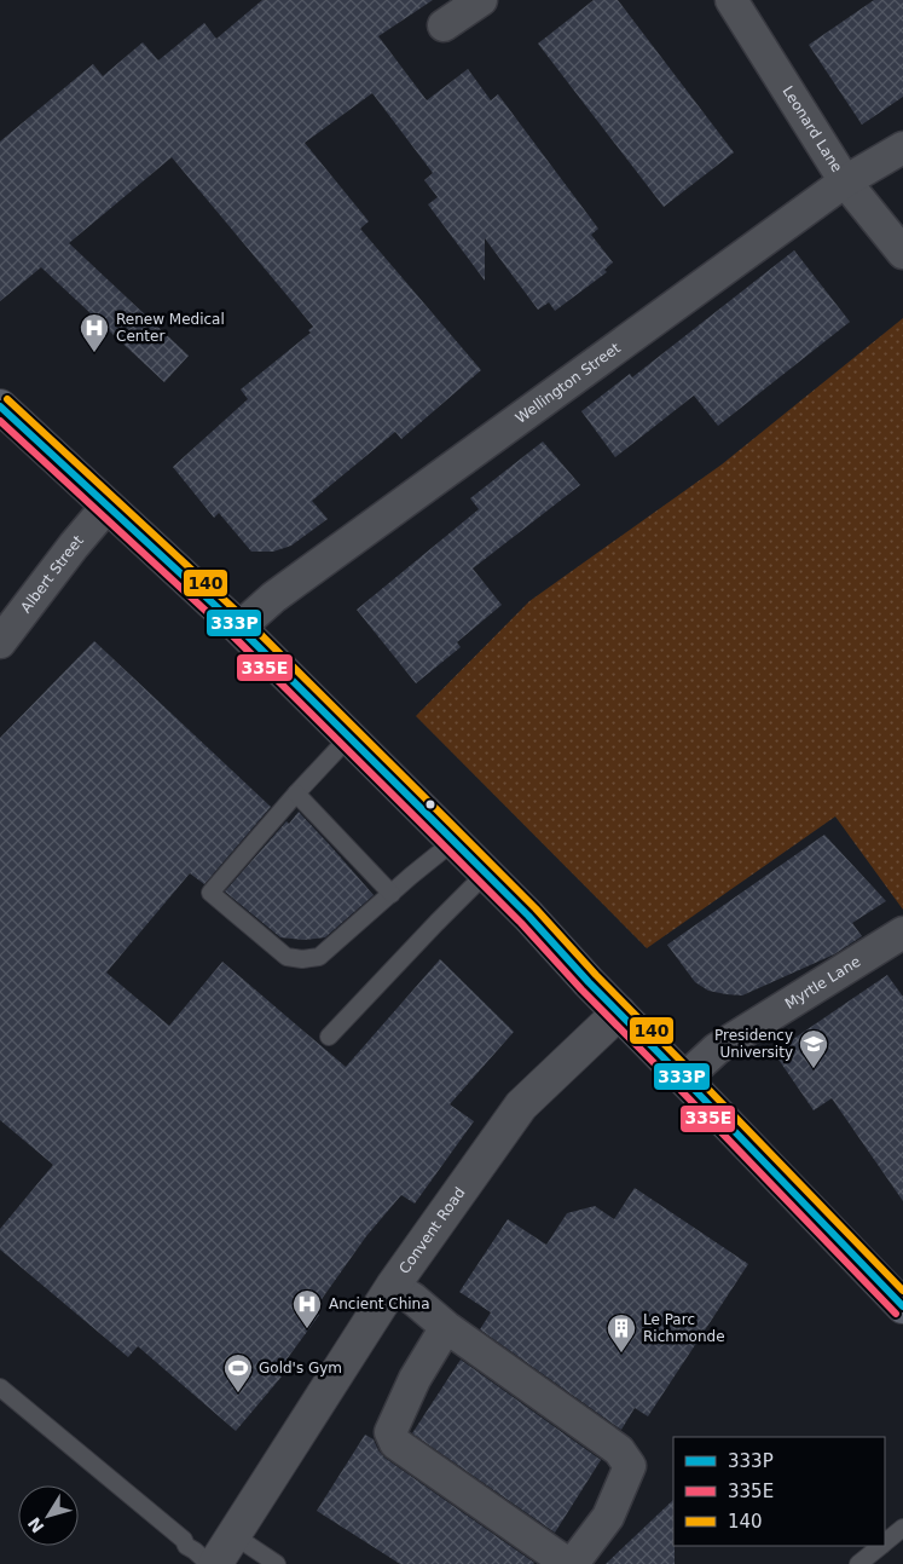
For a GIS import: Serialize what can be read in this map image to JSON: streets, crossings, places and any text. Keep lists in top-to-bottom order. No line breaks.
{"streets":{"street":["Leonard Lane","Wellington Street","Albert Street","Myrtle Lane","Convent Road"]},"crossings":[["Leonard Lane","Wellington Street"]],"places":{"hospital":["Renew Medical Center","Ancient China"],"school or university":["Presidency University"],"building":["Le Parc Richmonde"],"sports":["Gold's Gym"]},"lines":["transit line 140","transit line 333P","transit line 335E"],"legend":["333P","335E","140"],"north":"bottom left"}
